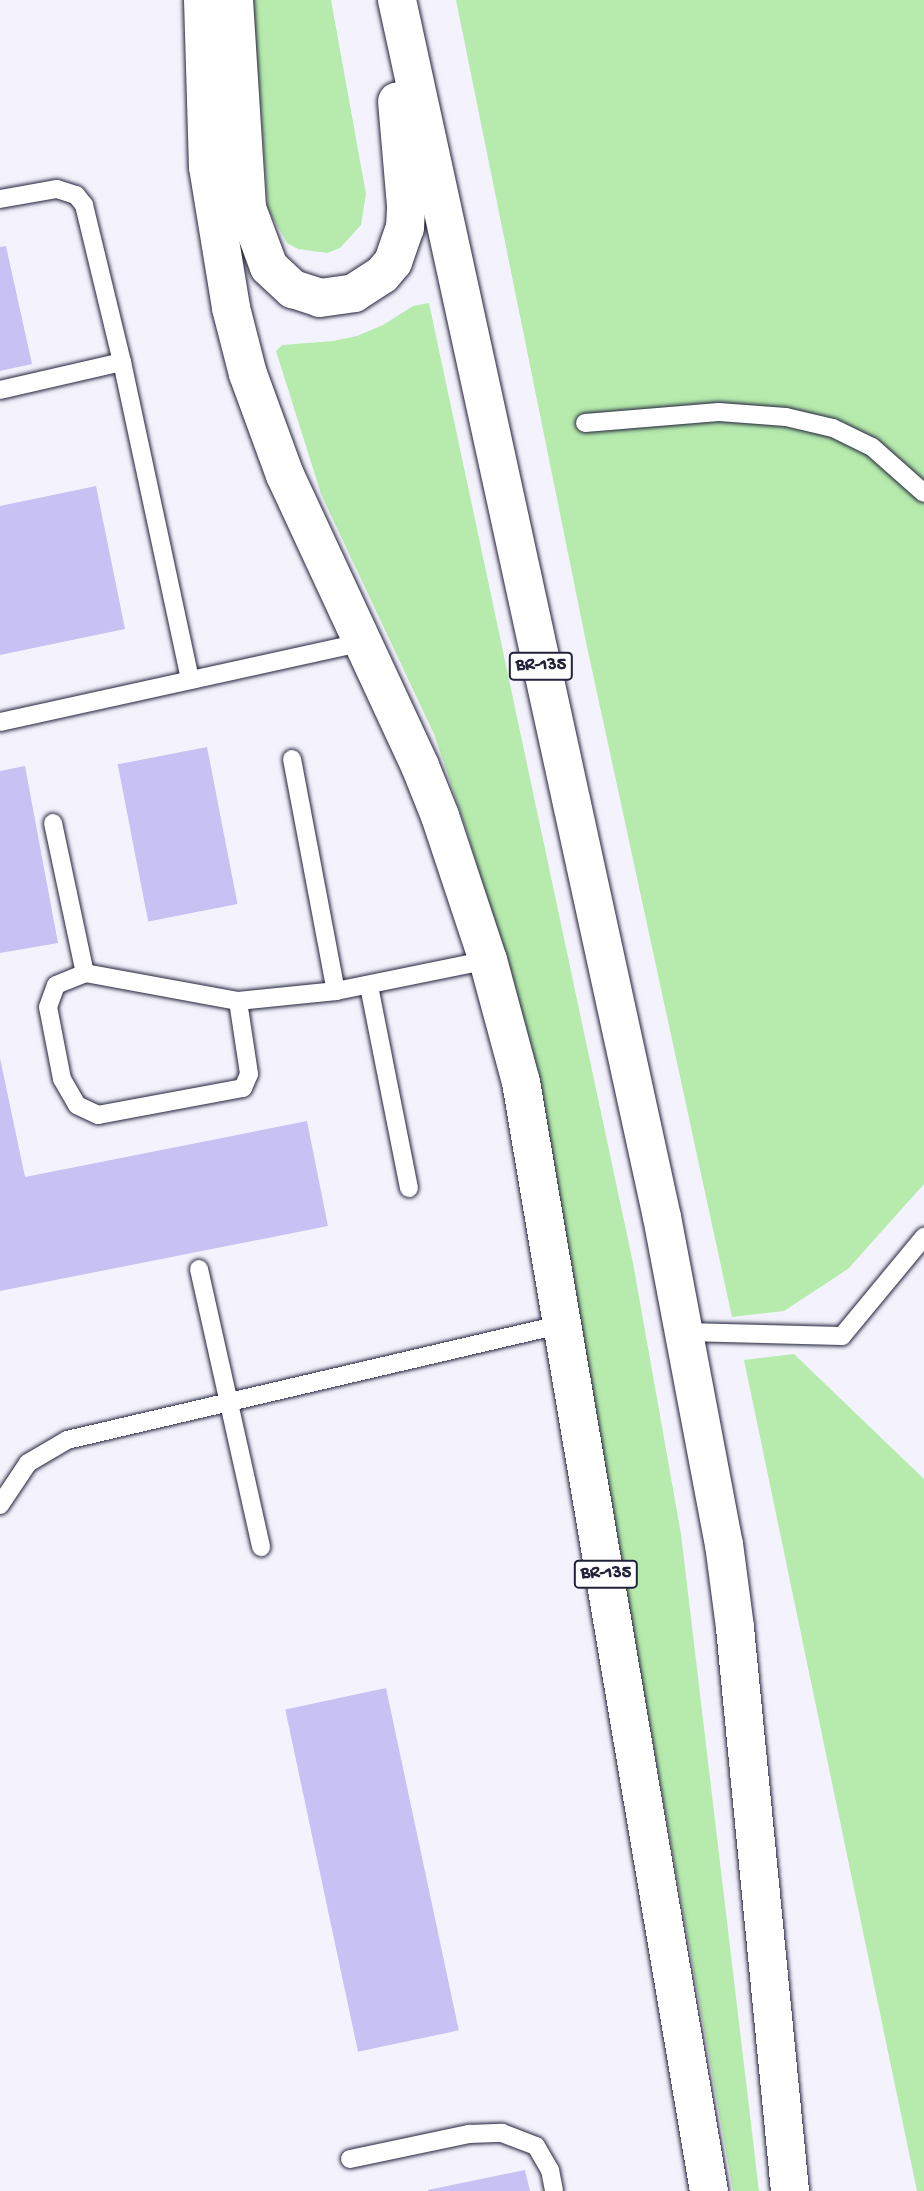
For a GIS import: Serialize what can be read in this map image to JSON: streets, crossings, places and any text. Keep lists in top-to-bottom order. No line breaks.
{"streets":{"highway":["BR-135"]}}
